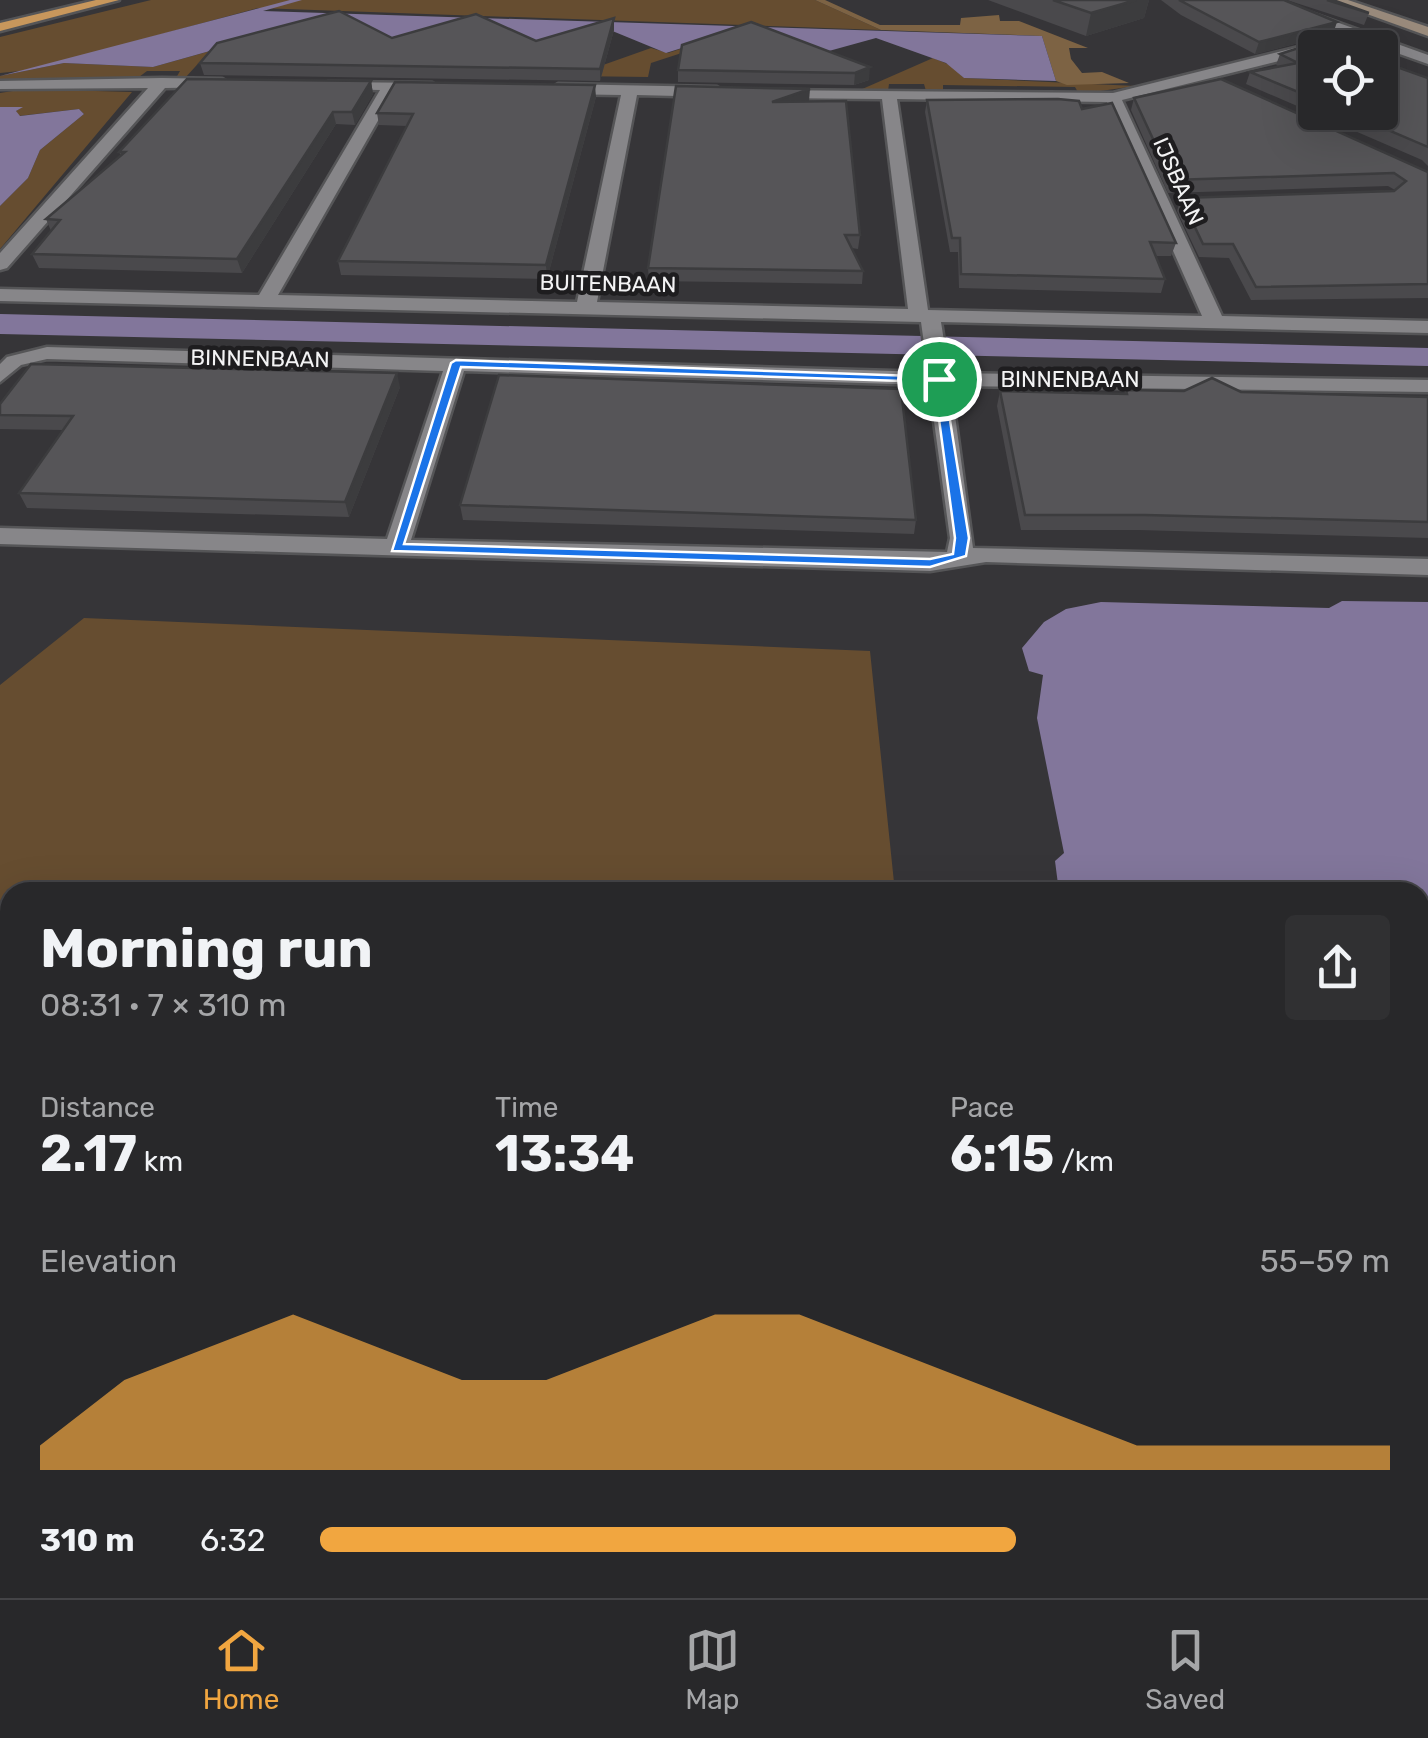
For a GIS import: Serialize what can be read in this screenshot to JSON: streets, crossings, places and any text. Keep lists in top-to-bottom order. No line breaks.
{"streets":{"street":["IJSBAAN","BUITENBAAN","BINNENBAAN"]},"crossings":[["IJSBAAN","BUITENBAAN"]],"page":{"heading":["Morning run","08:31 · 7 × 310 m"],"stats":[["Distance","2.17 km"],["Time","13:34"],["Pace","6:15 /km"]],"chart":["Elevation","55–59 m"],"list":[{"name":"310 m","note":"6:32"}],"tabs":["Home","Map","Saved"]}}
